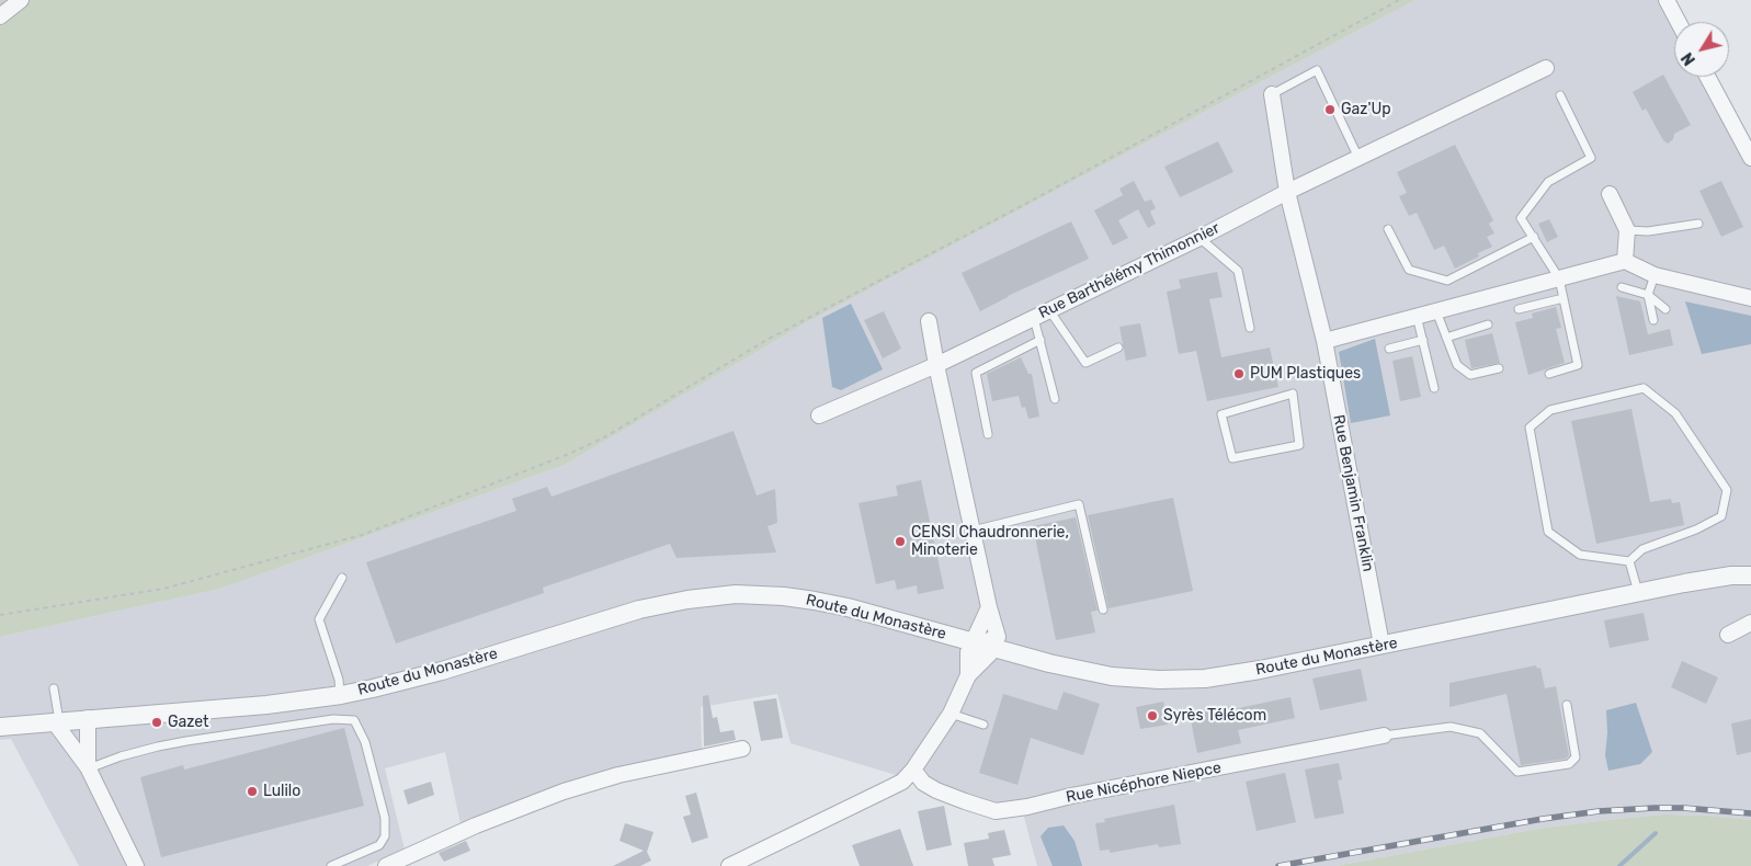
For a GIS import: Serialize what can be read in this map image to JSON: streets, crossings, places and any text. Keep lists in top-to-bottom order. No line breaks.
{"streets":{"street":["Rue Barthélémy Thimonnier","Rue Benjamin Franklin","Route du Monastère","Rue Nicéphore Niepce"]},"crossings":[["Rue Barthélémy Thimonnier","Rue Benjamin Franklin"],["Rue Benjamin Franklin","Route du Monastère"]],"places":["Gaz'Up","PUM Plastiques","CENSI Chaudronnerie, Minoterie","Syrès Télécom","Gazet","Lulilo"],"north":"bottom left"}
